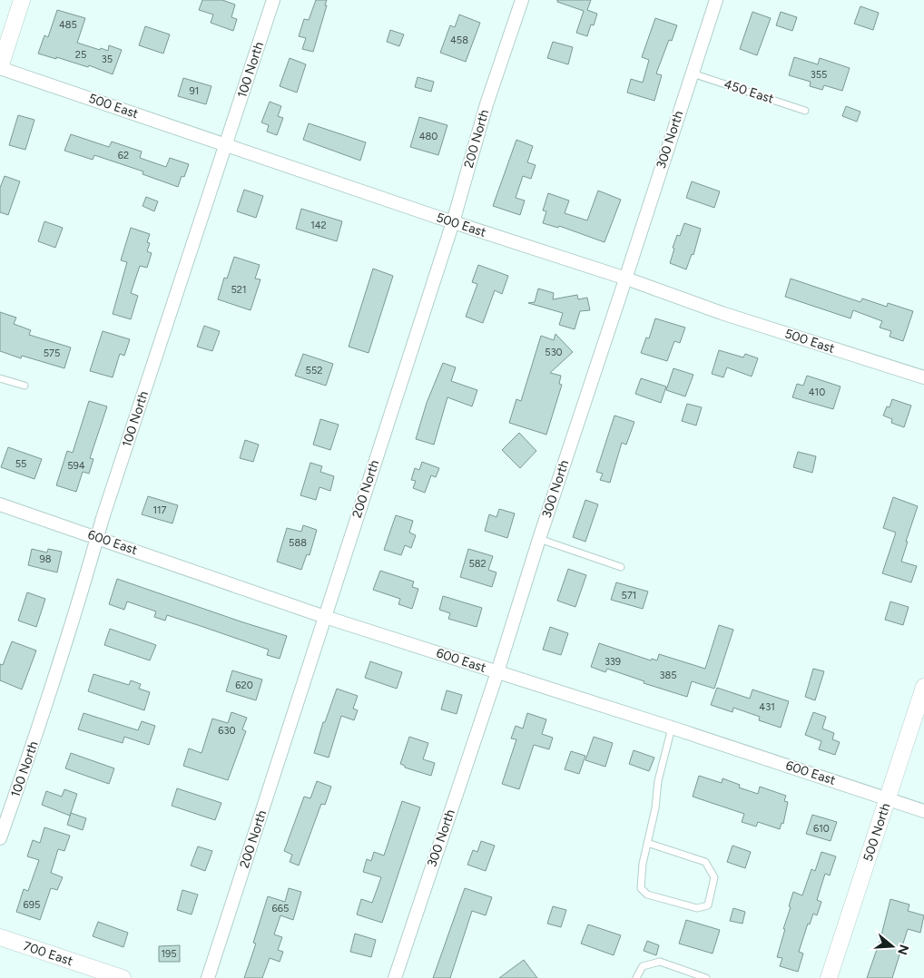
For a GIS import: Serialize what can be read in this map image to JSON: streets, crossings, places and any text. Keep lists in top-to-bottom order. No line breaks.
{"streets":{"street":["100 North","500 East","200 North","300 North","600 East","500 North","700 East"],"lane":["450 East"]},"crossings":[["100 North","500 East"],["100 North","600 East"],["450 East","300 North"],["500 East","200 North"],["500 East","300 North"],["200 North","600 East"],["300 North","600 East"],["600 East","500 North"]],"house_numbers":["485","458","25","35","355","91","480","62","142","521","530","575","552","410","55","594","117","588","98","582","571","339","385","620","431","630","610","695","665","195"],"north":"right"}
